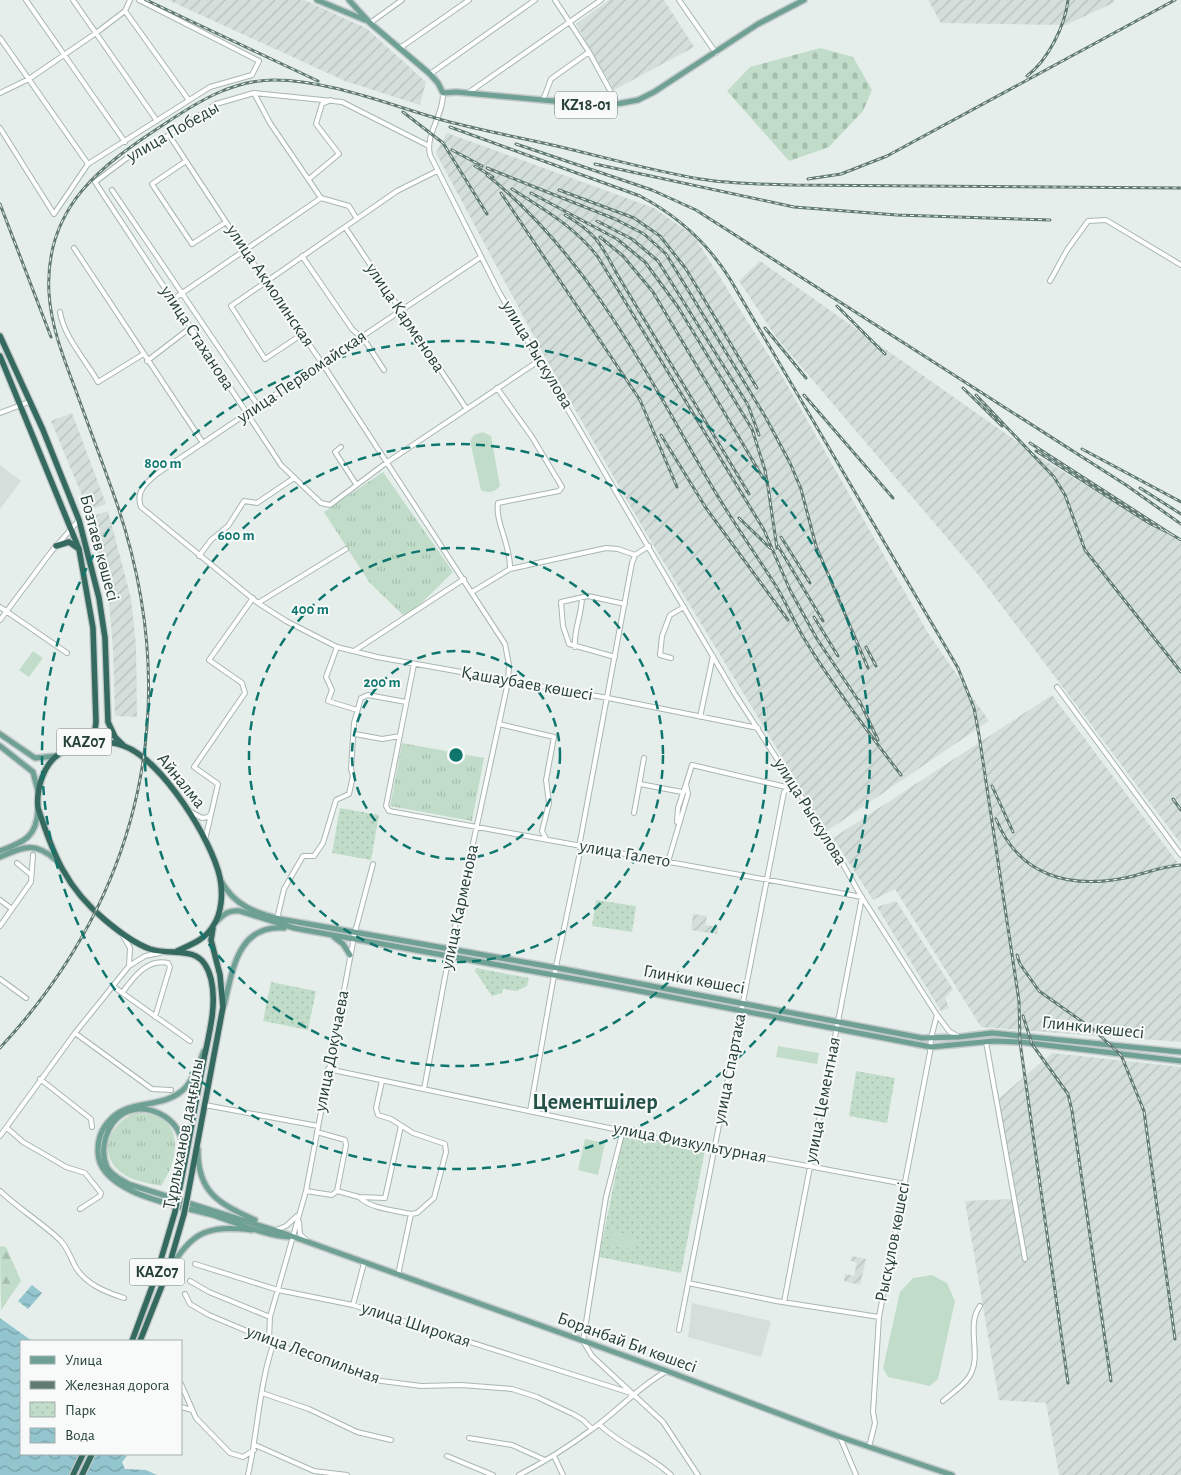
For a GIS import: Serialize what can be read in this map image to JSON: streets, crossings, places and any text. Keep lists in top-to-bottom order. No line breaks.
{"streets":{"highway":["Бозтаев көшесі","KAZ07","Айналма","Тұрлыханов даңғылы"],"main road":["KZ18-01","Глинки көшесі","Боранбай Би көшесі"],"street":["улица Победы","улица Акмолинская","улица Карменова","улица Стаханова","улица Рыскулова","улица Первомайская","Қашаубаев көшесі","улица Галето","улица Докучаева","улица Спартака","улица Цементная","улица Физкультурная","Рысқұлов көшесі","улица Широкая","улица Лесопильная"]},"crossings":[["улица Победы","улица Акмолинская"],["улица Победы","улица Стаханова"],["улица Победы","улица Рыскулова"],["улица Акмолинская","улица Карменова"],["улица Акмолинская","улица Первомайская"],["улица Карменова","улица Первомайская"],["улица Карменова","Қашаубаев көшесі"],["улица Карменова","улица Галето"],["улица Карменова","Глинки көшесі"],["улица Карменова","улица Физкультурная"],["улица Стаханова","улица Первомайская"],["улица Рыскулова","улица Первомайская"],["улица Рыскулова","Қашаубаев көшесі"],["улица Рыскулова","улица Галето"],["улица Рыскулова","Глинки көшесі"],["улица Рыскулова","улица Цементная"],["улица Первомайская","Қашаубаев көшесі"],["Бозтаев көшесі","Айналма"],["Айналма","Глинки көшесі"],["Айналма","Тұрлыханов даңғылы"],["улица Галето","улица Спартака"],["улица Галето","улица Цементная"],["Глинки көшесі","улица Докучаева"],["Глинки көшесі","улица Спартака"],["Глинки көшесі","улица Цементная"],["Глинки көшесі","Тұрлыханов даңғылы"],["Глинки көшесі","Рысқұлов көшесі"],["улица Докучаева","улица Физкультурная"],["улица Докучаева","улица Широкая"],["улица Докучаева","Боранбай Би көшесі"],["улица Докучаева","улица Лесопильная"],["улица Спартака","улица Физкультурная"],["улица Цементная","улица Физкультурная"],["улица Физкультурная","Рысқұлов көшесі"],["Рысқұлов көшесі","Боранбай Би көшесі"]],"districts":["Цементшілер"],"legend":["Улица","Железная дорога","Парк","Вода"],"rings":["800 m","600 m","400 m","200 m"]}
